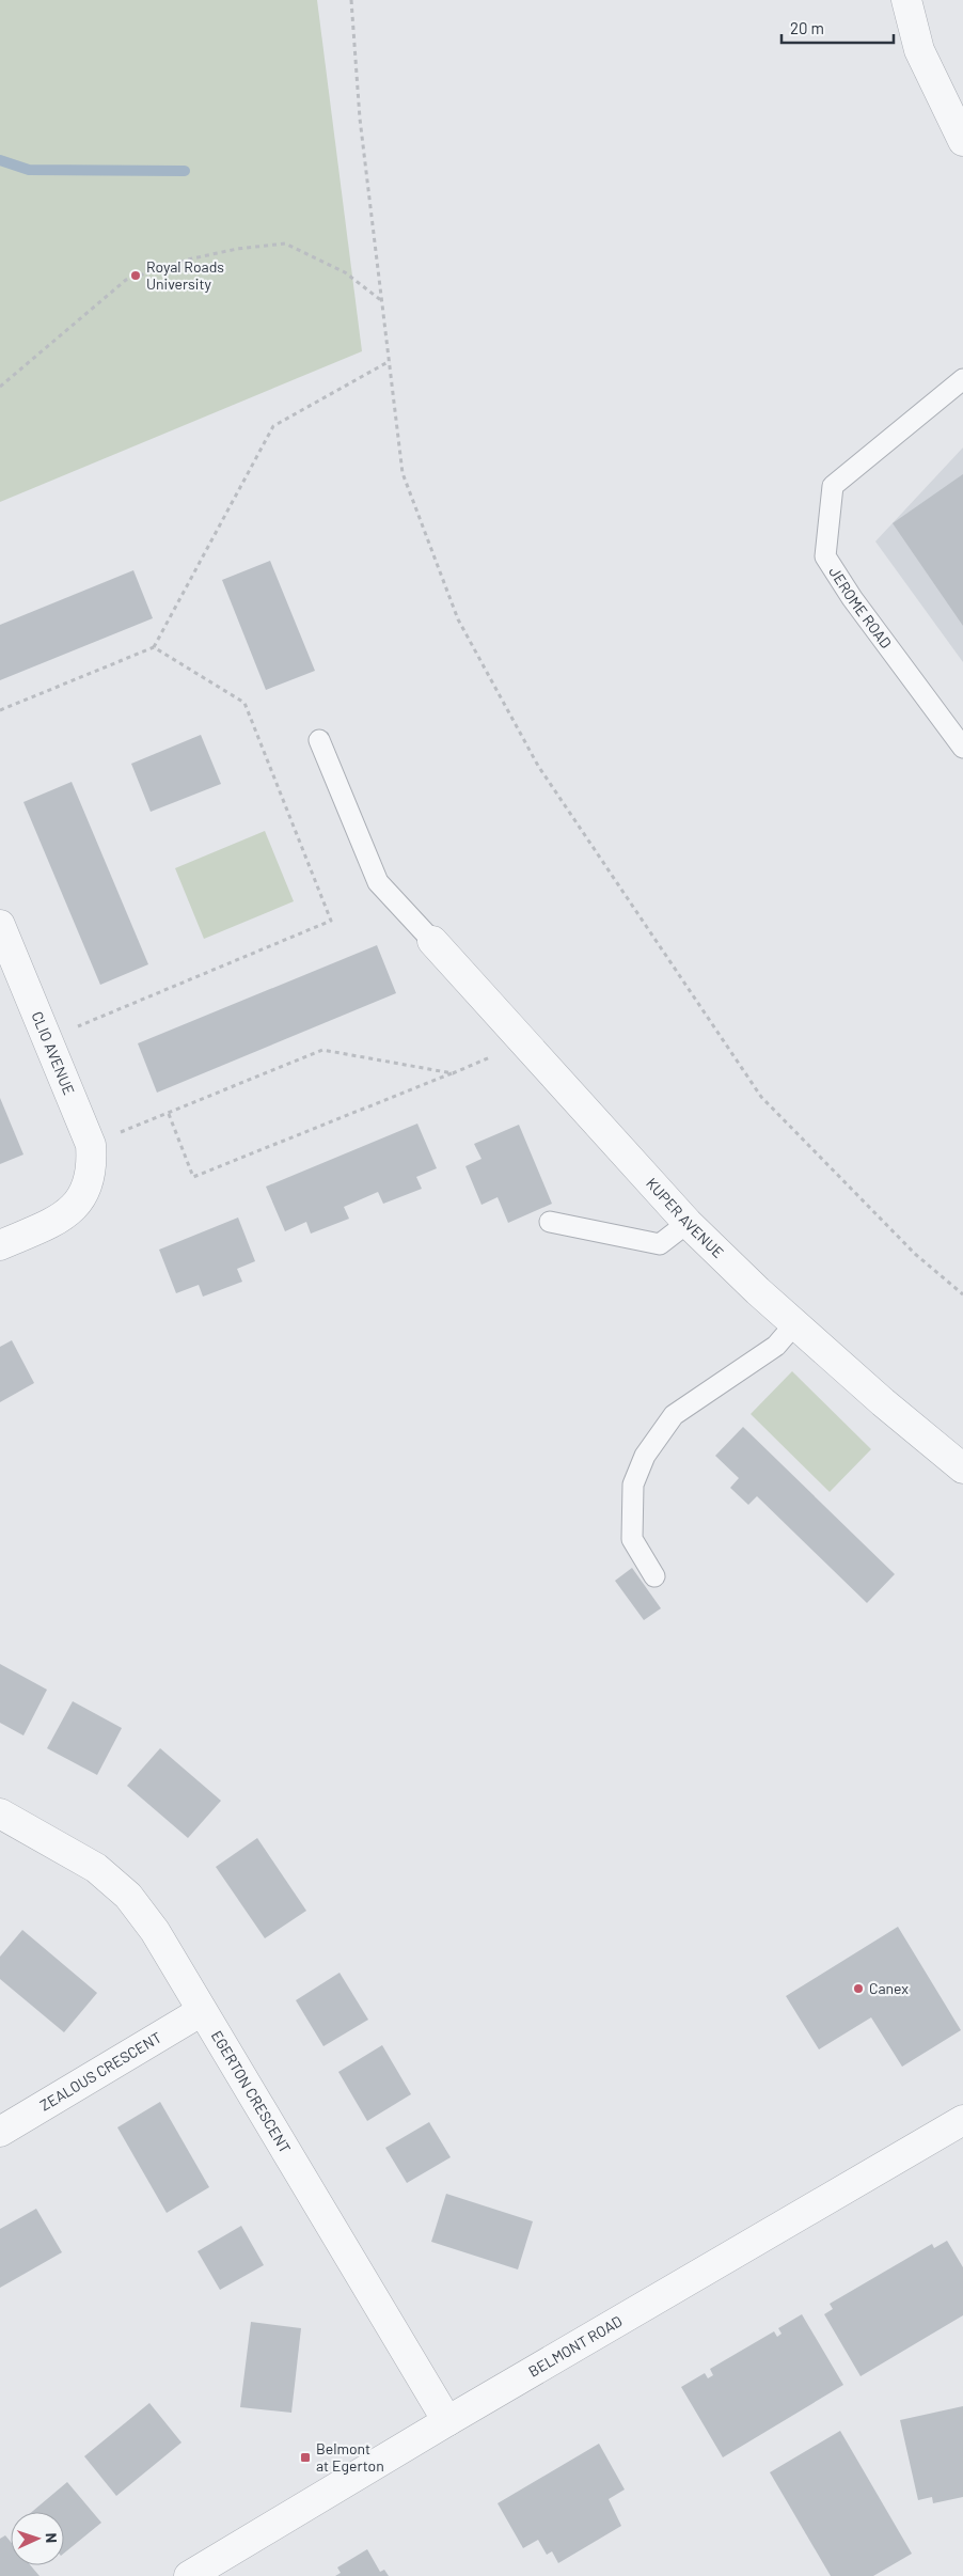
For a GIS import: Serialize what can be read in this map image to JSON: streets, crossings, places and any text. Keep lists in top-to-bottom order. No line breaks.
{"streets":{"street":["CLIO AVENUE","KUPER AVENUE","ZEALOUS CRESCENT","EGERTON CRESCENT","BELMONT ROAD"],"lane":["JEROME ROAD"]},"crossings":[["ZEALOUS CRESCENT","EGERTON CRESCENT"],["EGERTON CRESCENT","BELMONT ROAD"]],"places":{"other":["Royal Roads University","Canex"],"transit":["Belmont at Egerton"]},"scale_bar":"20 m","north":"right"}
